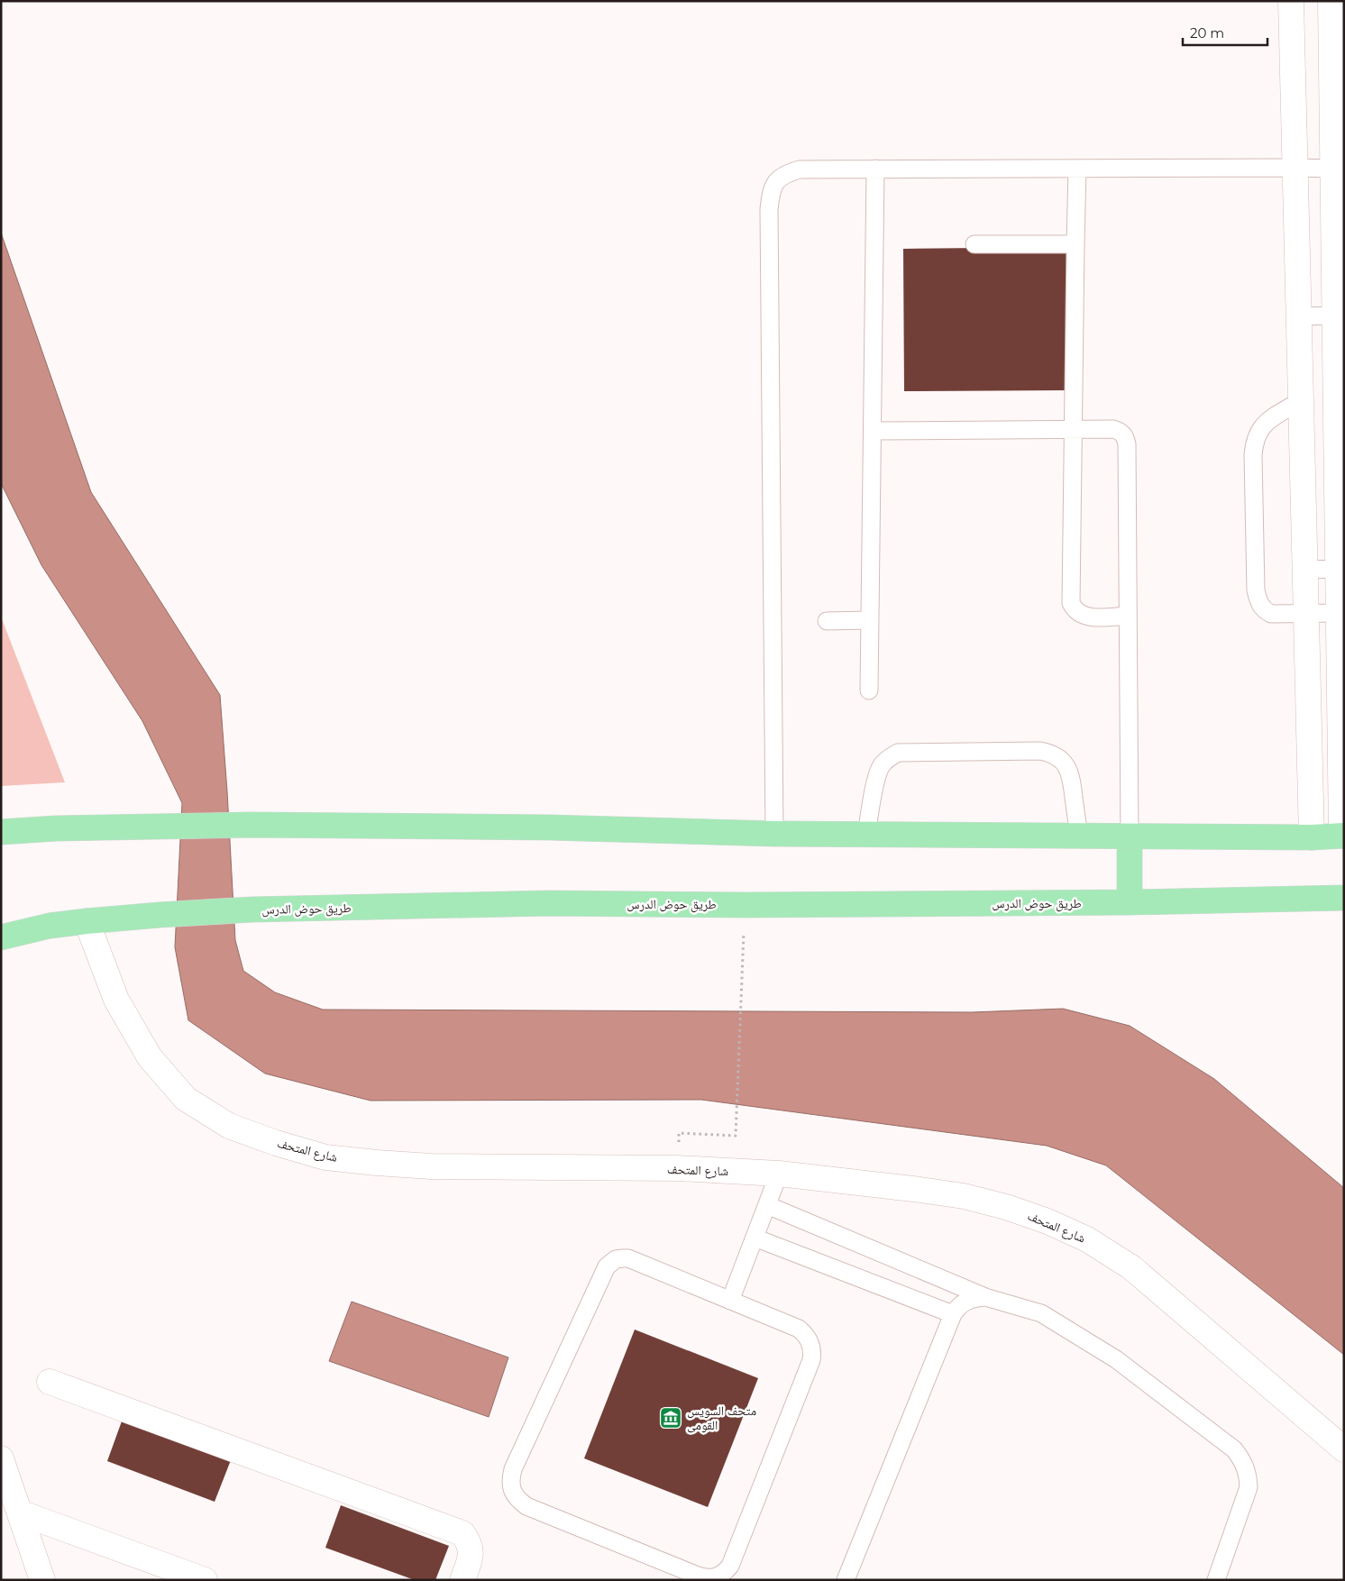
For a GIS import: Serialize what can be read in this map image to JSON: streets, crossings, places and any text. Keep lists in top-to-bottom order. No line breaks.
{"streets":{"main road":["طريق حوض الدرس"],"street":["شارع المتحف"]},"crossings":[["طريق حوض الدرس","شارع المتحف"]],"places":{"museum":["متحف السويس القومى"]},"scale_bar":"20 m"}
